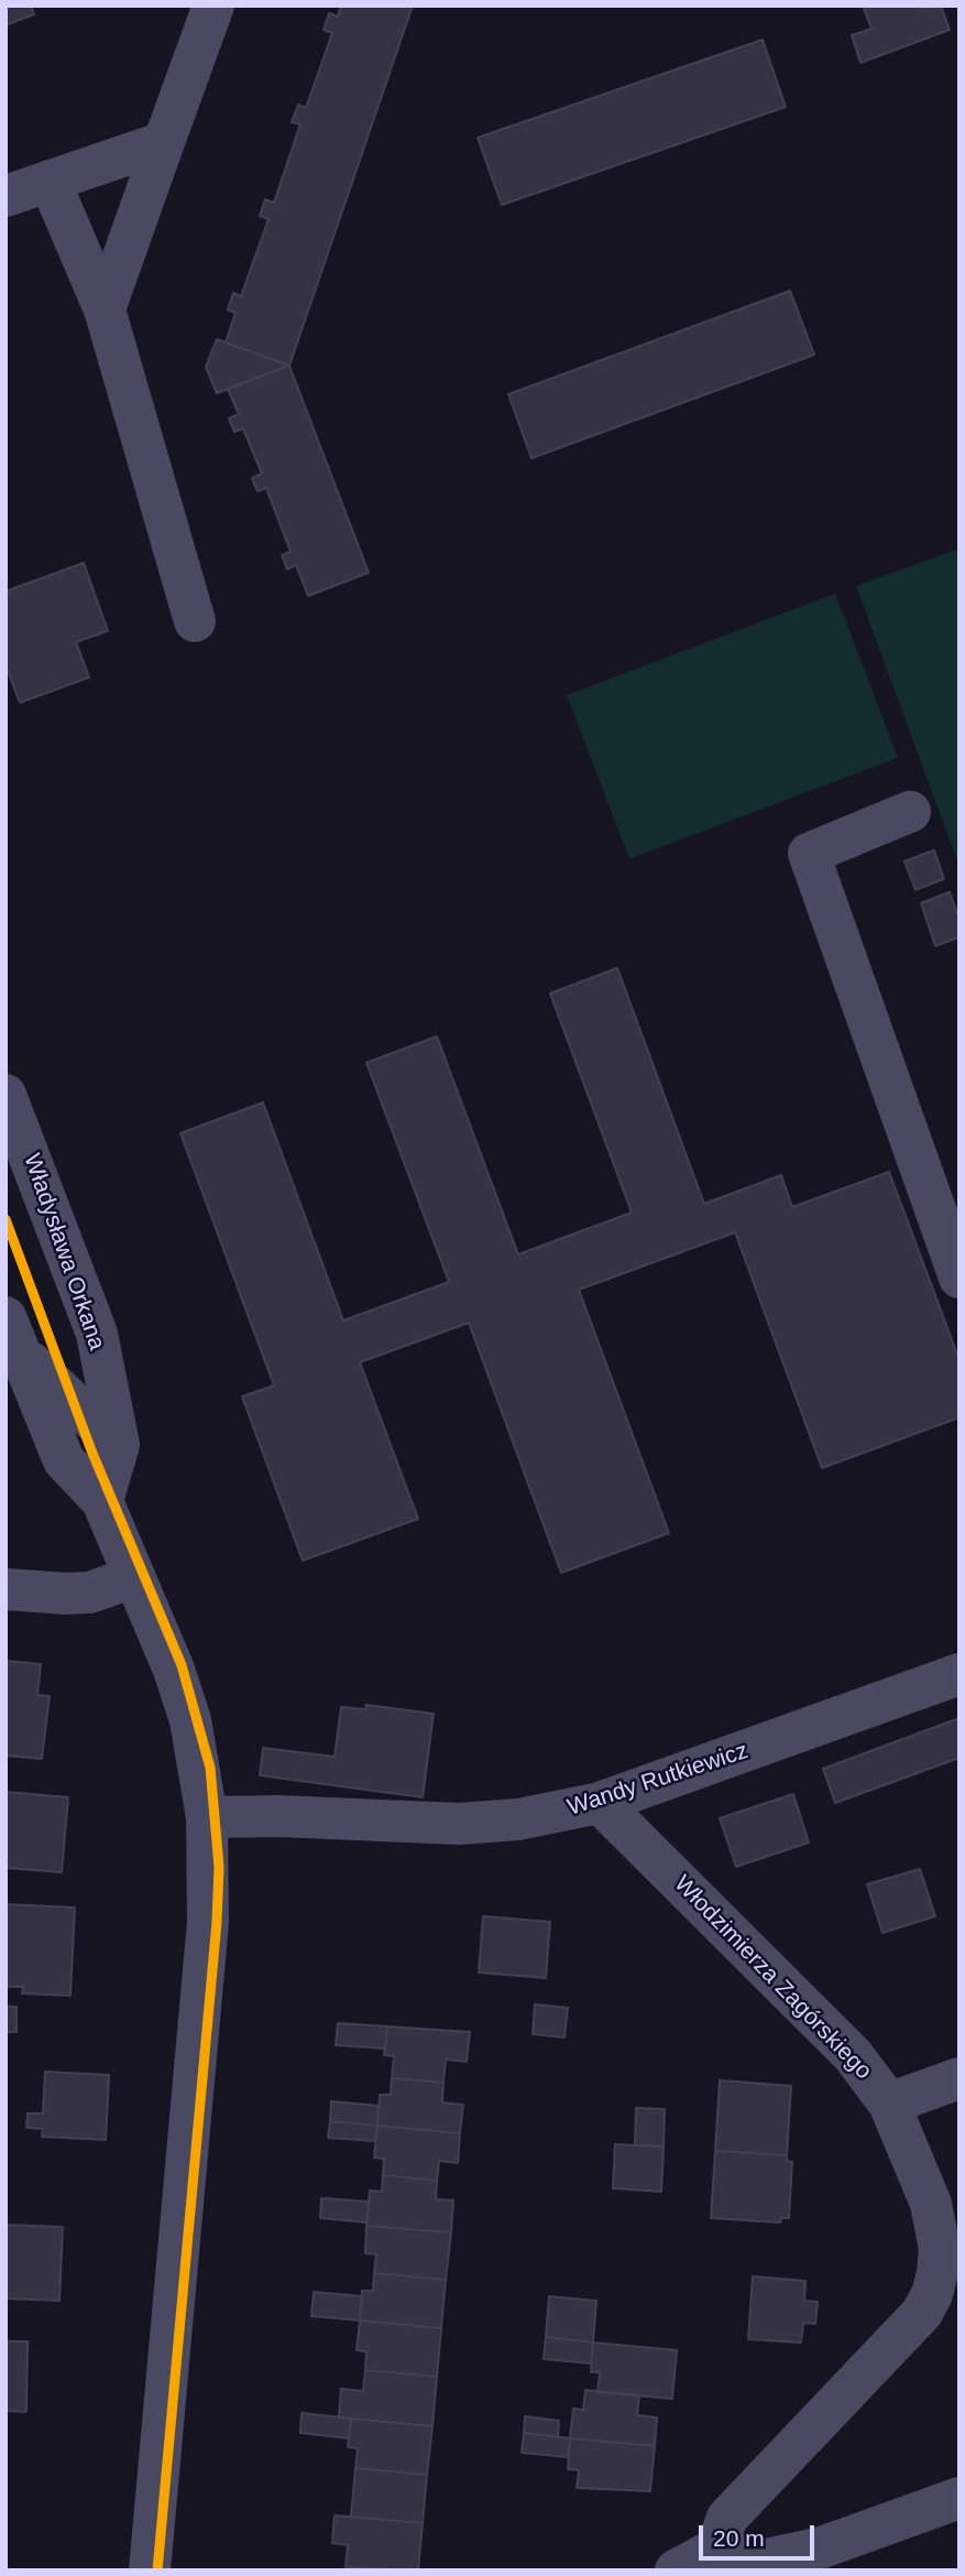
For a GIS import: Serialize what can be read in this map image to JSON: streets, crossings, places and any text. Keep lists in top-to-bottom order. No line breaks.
{"streets":{"street":["Władysława Orkana","Wandy Rutkiewicz","Włodzimierza Zagórskiego"]},"crossings":[["Wandy Rutkiewicz","Włodzimierza Zagórskiego"]],"scale_bar":"20 m"}
